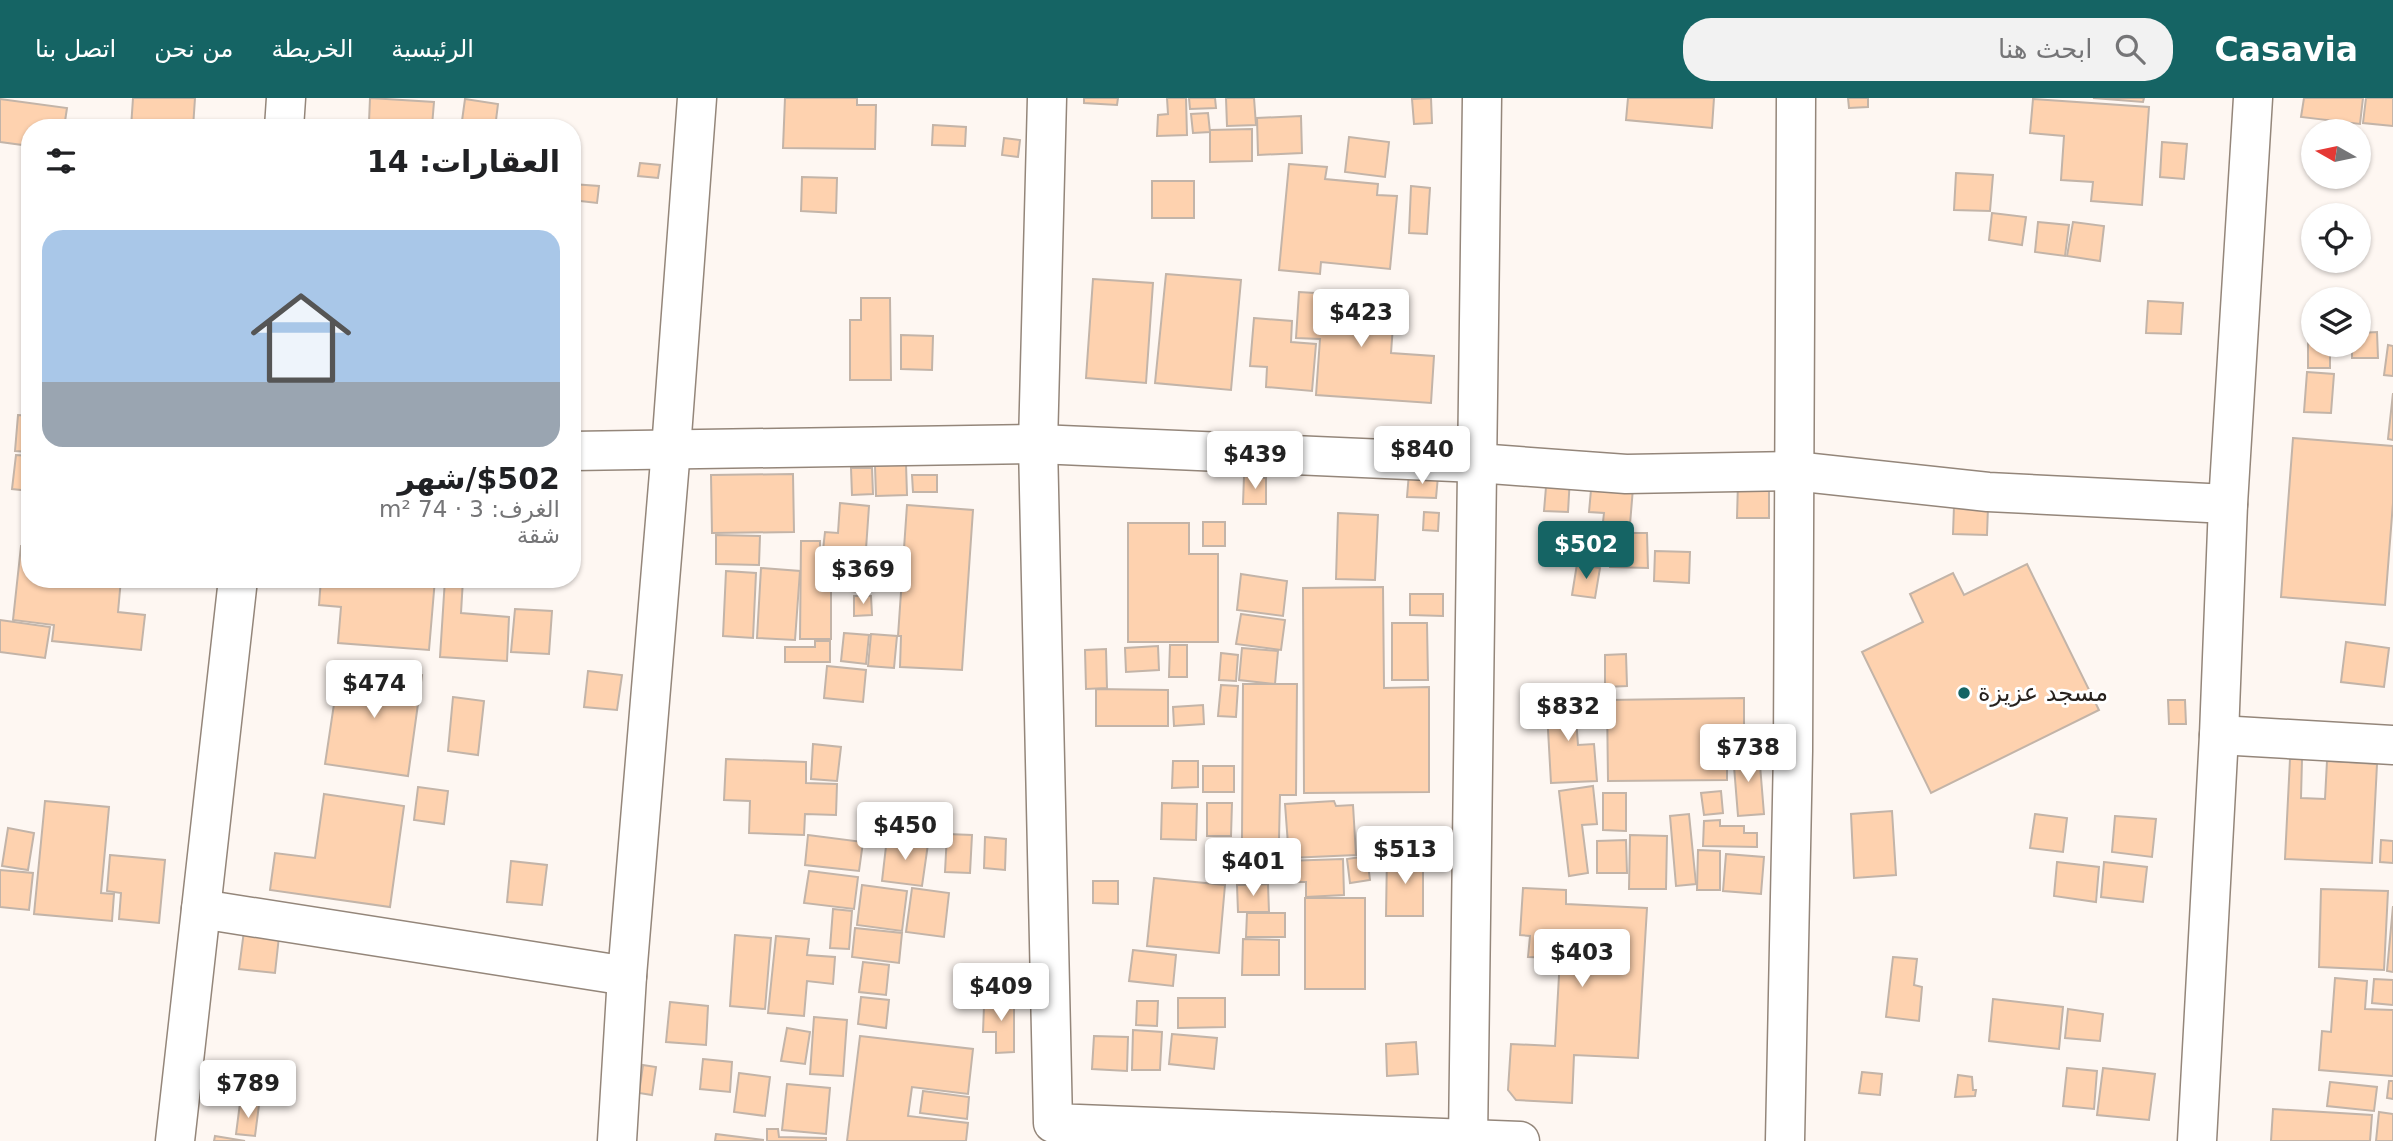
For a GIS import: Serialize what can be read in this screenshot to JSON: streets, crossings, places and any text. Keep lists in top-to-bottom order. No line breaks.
{"places":["مسجد عزيزة"],"north":"left","page":{"header":"Casavia","search":"ابحث هنا","nav":["الرئيسية","الخريطة","من نحن","اتصل بنا"],"heading":"العقارات: 14","list":[{"name":"$502/شهر","note":"الغرف: 3 · 74 m² · شقة"}],"price":["$423","$840","$439","$502","$369","$474","$832","$738","$450","$513","$401","$403","$409","$789"]}}
